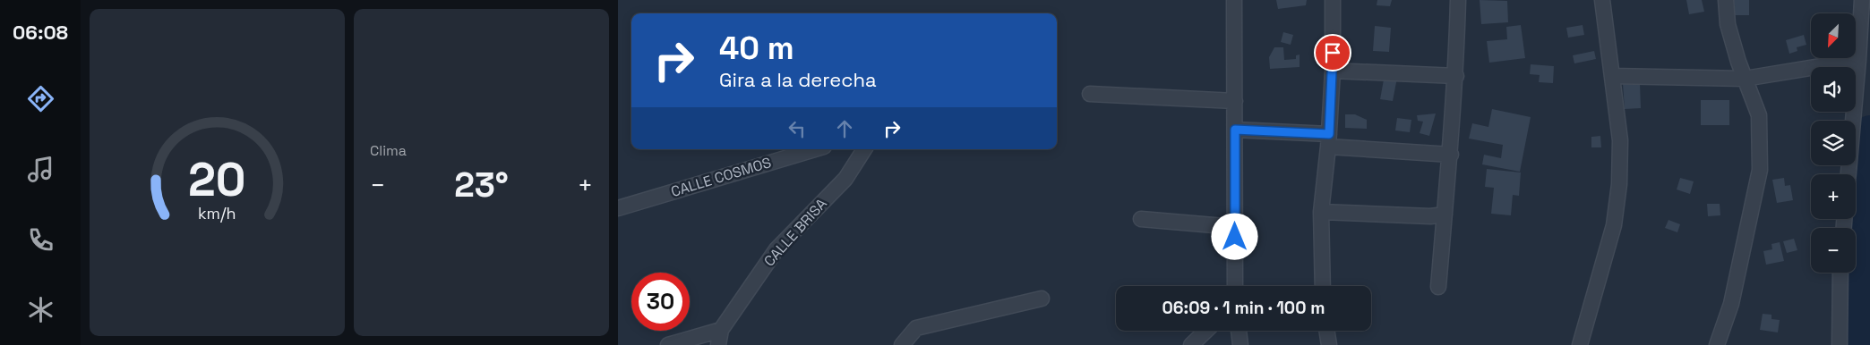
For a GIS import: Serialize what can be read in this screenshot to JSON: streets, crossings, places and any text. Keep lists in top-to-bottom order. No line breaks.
{"streets":{"street":["CALLE COSMOS","CALLE BRISA"]},"north":"bottom left","page":{"tabs":"06:08","tile":"Clima","map_buttons":["+","−"],"turn":["40 m","Gira a la derecha"],"heat":["−","23°","+"],"limit":"30","trip":"06:09 · 1 min · 100 m","gauge":["20","km/h"]}}
